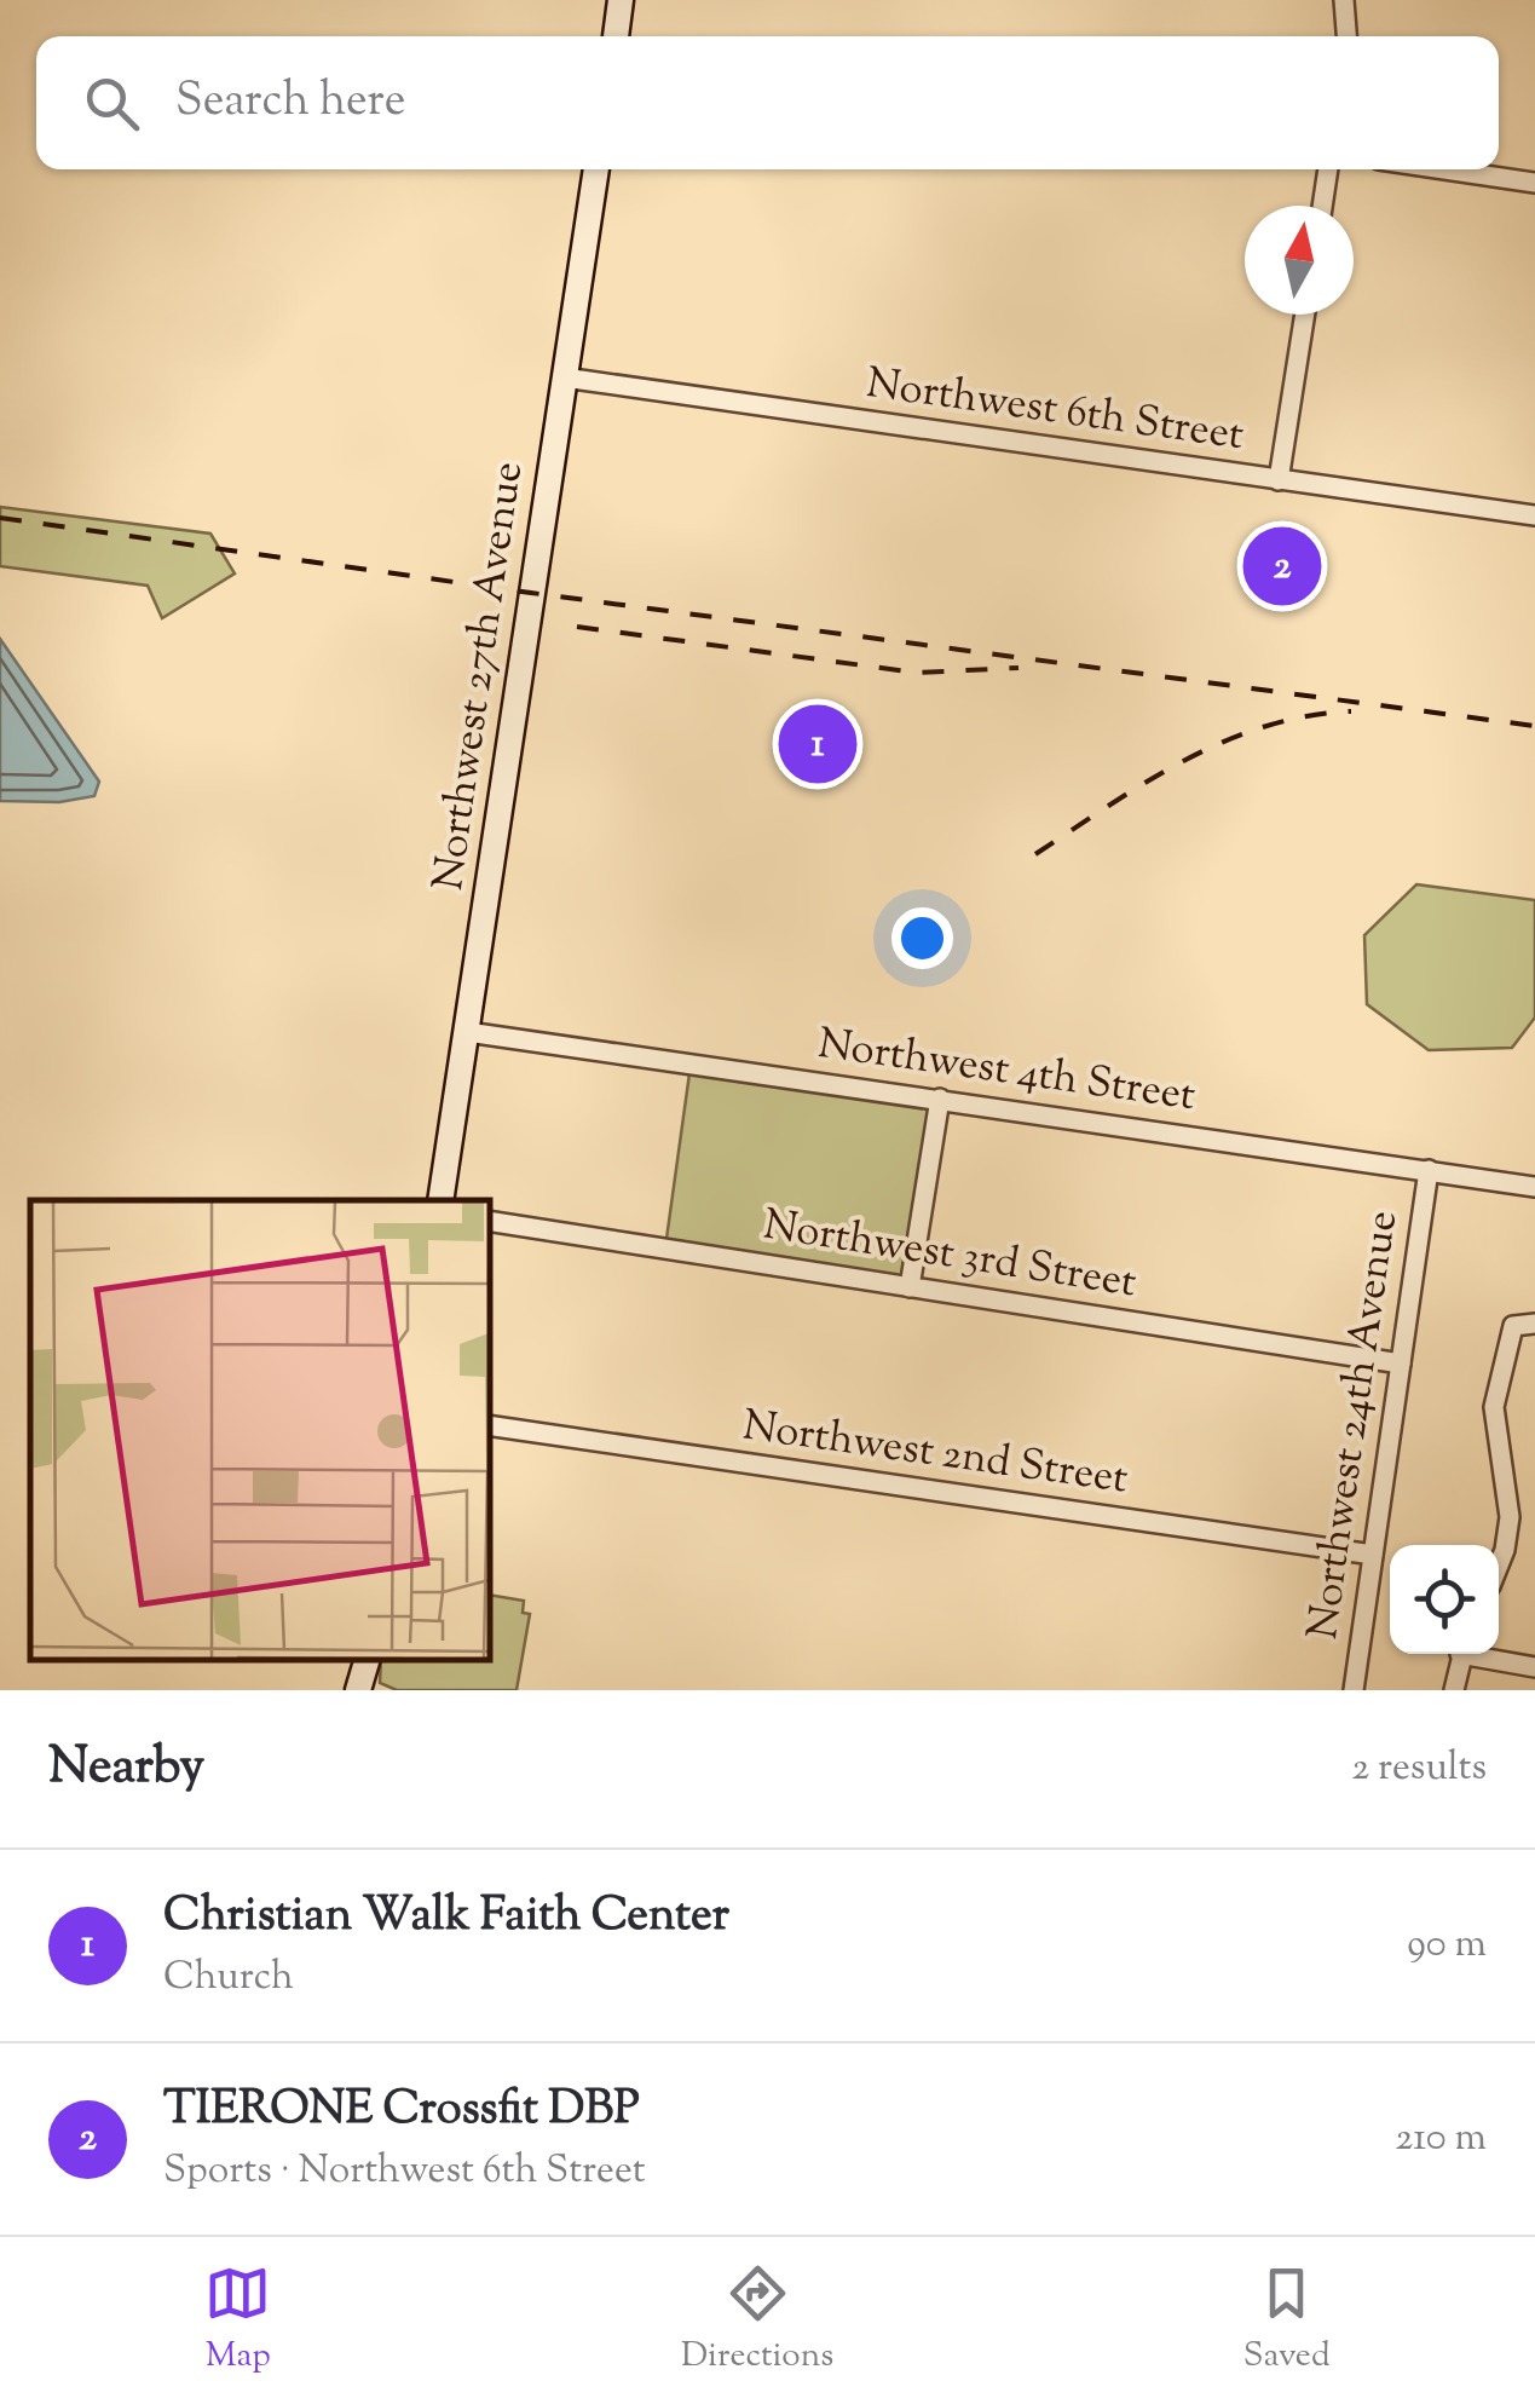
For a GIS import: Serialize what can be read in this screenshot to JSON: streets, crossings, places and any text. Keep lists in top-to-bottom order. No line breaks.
{"streets":{"main road":["Northwest 27th Avenue"],"street":["Northwest 6th Street","Northwest 4th Street","Northwest 3rd Street","Northwest 24th Avenue","Northwest 2nd Street"]},"crossings":[["Northwest 6th Street","Northwest 27th Avenue"],["Northwest 27th Avenue","Northwest 4th Street"],["Northwest 4th Street","Northwest 24th Avenue"],["Northwest 3rd Street","Northwest 24th Avenue"],["Northwest 24th Avenue","Northwest 2nd Street"]],"north":"top","page":{"search":"Search here","pins":["2","1"],"heading":["Nearby","2 results"],"list":[{"mark":"1","name":"Christian Walk Faith Center","note":"Church","value":"90 m"},{"mark":"2","name":"TIERONE Crossfit DBP","note":"Sports · Northwest 6th Street","value":"210 m"}],"nav":["Map","Directions","Saved"]}}
